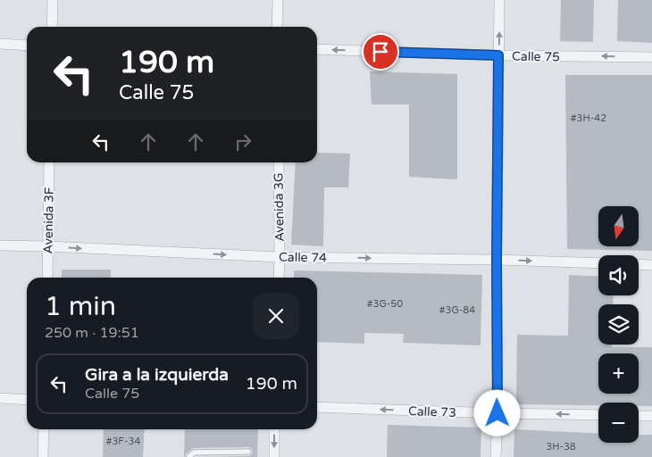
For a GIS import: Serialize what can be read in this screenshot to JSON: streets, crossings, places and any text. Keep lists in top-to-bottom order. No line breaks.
{"streets":{"street":["Calle 75","Avenida 3G","Avenida 3F","Calle 74","Calle 73"]},"crossings":[["Avenida 3G","Calle 74"],["Avenida 3F","Calle 74"]],"one_way":["Calle 75","Calle 74","Calle 73"],"house_numbers":["#3H-42","#3G-50","#3G-84","#3F-34","3H-38"],"north":"bottom","page":{"turn":["190 m","Calle 75"],"map_buttons":["+","−"],"heading":["1 min","250 m · 19:51"],"list":[{"name":"Gira a la izquierda","note":"Calle 75","value":"190 m"}]}}
